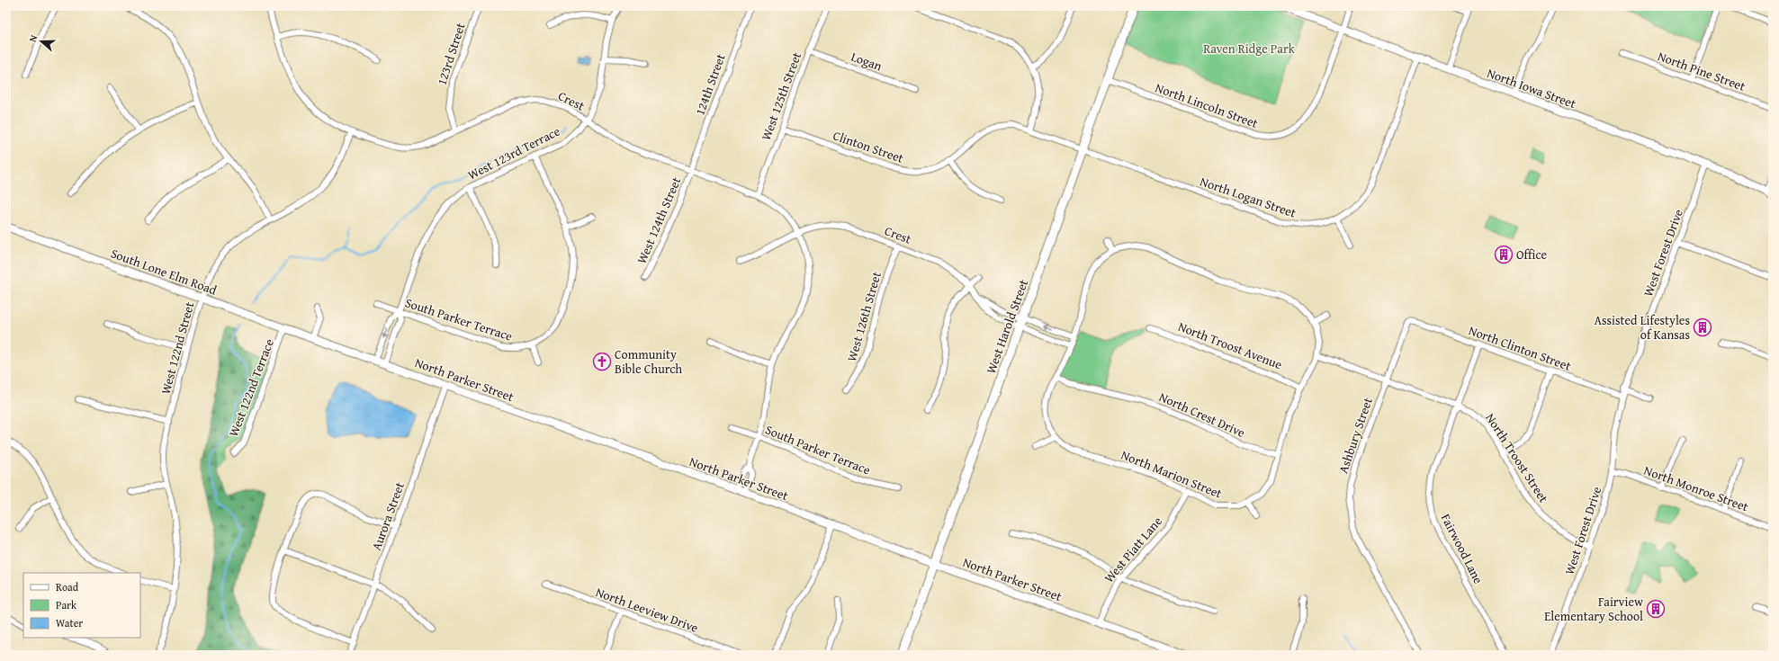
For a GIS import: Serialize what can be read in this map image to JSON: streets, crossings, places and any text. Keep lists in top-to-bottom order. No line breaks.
{"streets":{"main road":["West Harold Street"],"street":["123rd Street","Logan","North Pine Street","124th Street","North Iowa Street","West 125th Street","Crest","North Lincoln Street","Clinton Street","West 123rd Terrace","North Logan Street","West 124th Street","West Forest Drive","South Lone Elm Road","West 126th Street","South Parker Terrace","North Troost Avenue","West 122nd Street","North Clinton Street","North Parker Street","West 122nd Terrace","North Crest Drive","Ashbury Street","North Troost Street","North Marion Street","North Monroe Street","Aurora Street","Fairwood Lane","West Piatt Lane","North Leeview Drive"]},"crossings":[["123rd Street","Crest"],["Logan","West 125th Street"],["124th Street","Crest"],["124th Street","West 124th Street"],["North Iowa Street","North Lincoln Street"],["North Iowa Street","North Logan Street"],["North Iowa Street","West Forest Drive"],["West 125th Street","Crest"],["West 125th Street","Clinton Street"],["Crest","West 123rd Terrace"],["Crest","West 124th Street"],["Crest","West 126th Street"],["Crest","South Parker Terrace"],["Crest","West Harold Street"],["Crest","West 122nd Street"],["North Lincoln Street","West Harold Street"],["Clinton Street","North Logan Street"],["Clinton Street","West Harold Street"],["West 123rd Terrace","South Parker Terrace"],["West 123rd Terrace","North Parker Street"],["North Logan Street","West Harold Street"],["West Forest Drive","North Clinton Street"],["West Forest Drive","North Troost Street"],["West Forest Drive","North Monroe Street"],["South Lone Elm Road","West 122nd Street"],["South Lone Elm Road","North Parker Street"],["South Lone Elm Road","West 122nd Terrace"],["West Harold Street","North Parker Street"],["North Clinton Street","Ashbury Street"],["North Clinton Street","Fairwood Lane"],["North Parker Street","Aurora Street"],["North Parker Street","West Piatt Lane"],["Ashbury Street","North Troost Street"],["North Troost Street","Fairwood Lane"],["North Marion Street","West Piatt Lane"]],"parks":["Raven Ridge Park"],"places":{"building":["Office","Assisted Lifestyles of Kansas","Fairview Elementary School"],"church":["Community Bible Church"]},"legend":["Road","Park","Water"],"north":"left"}
